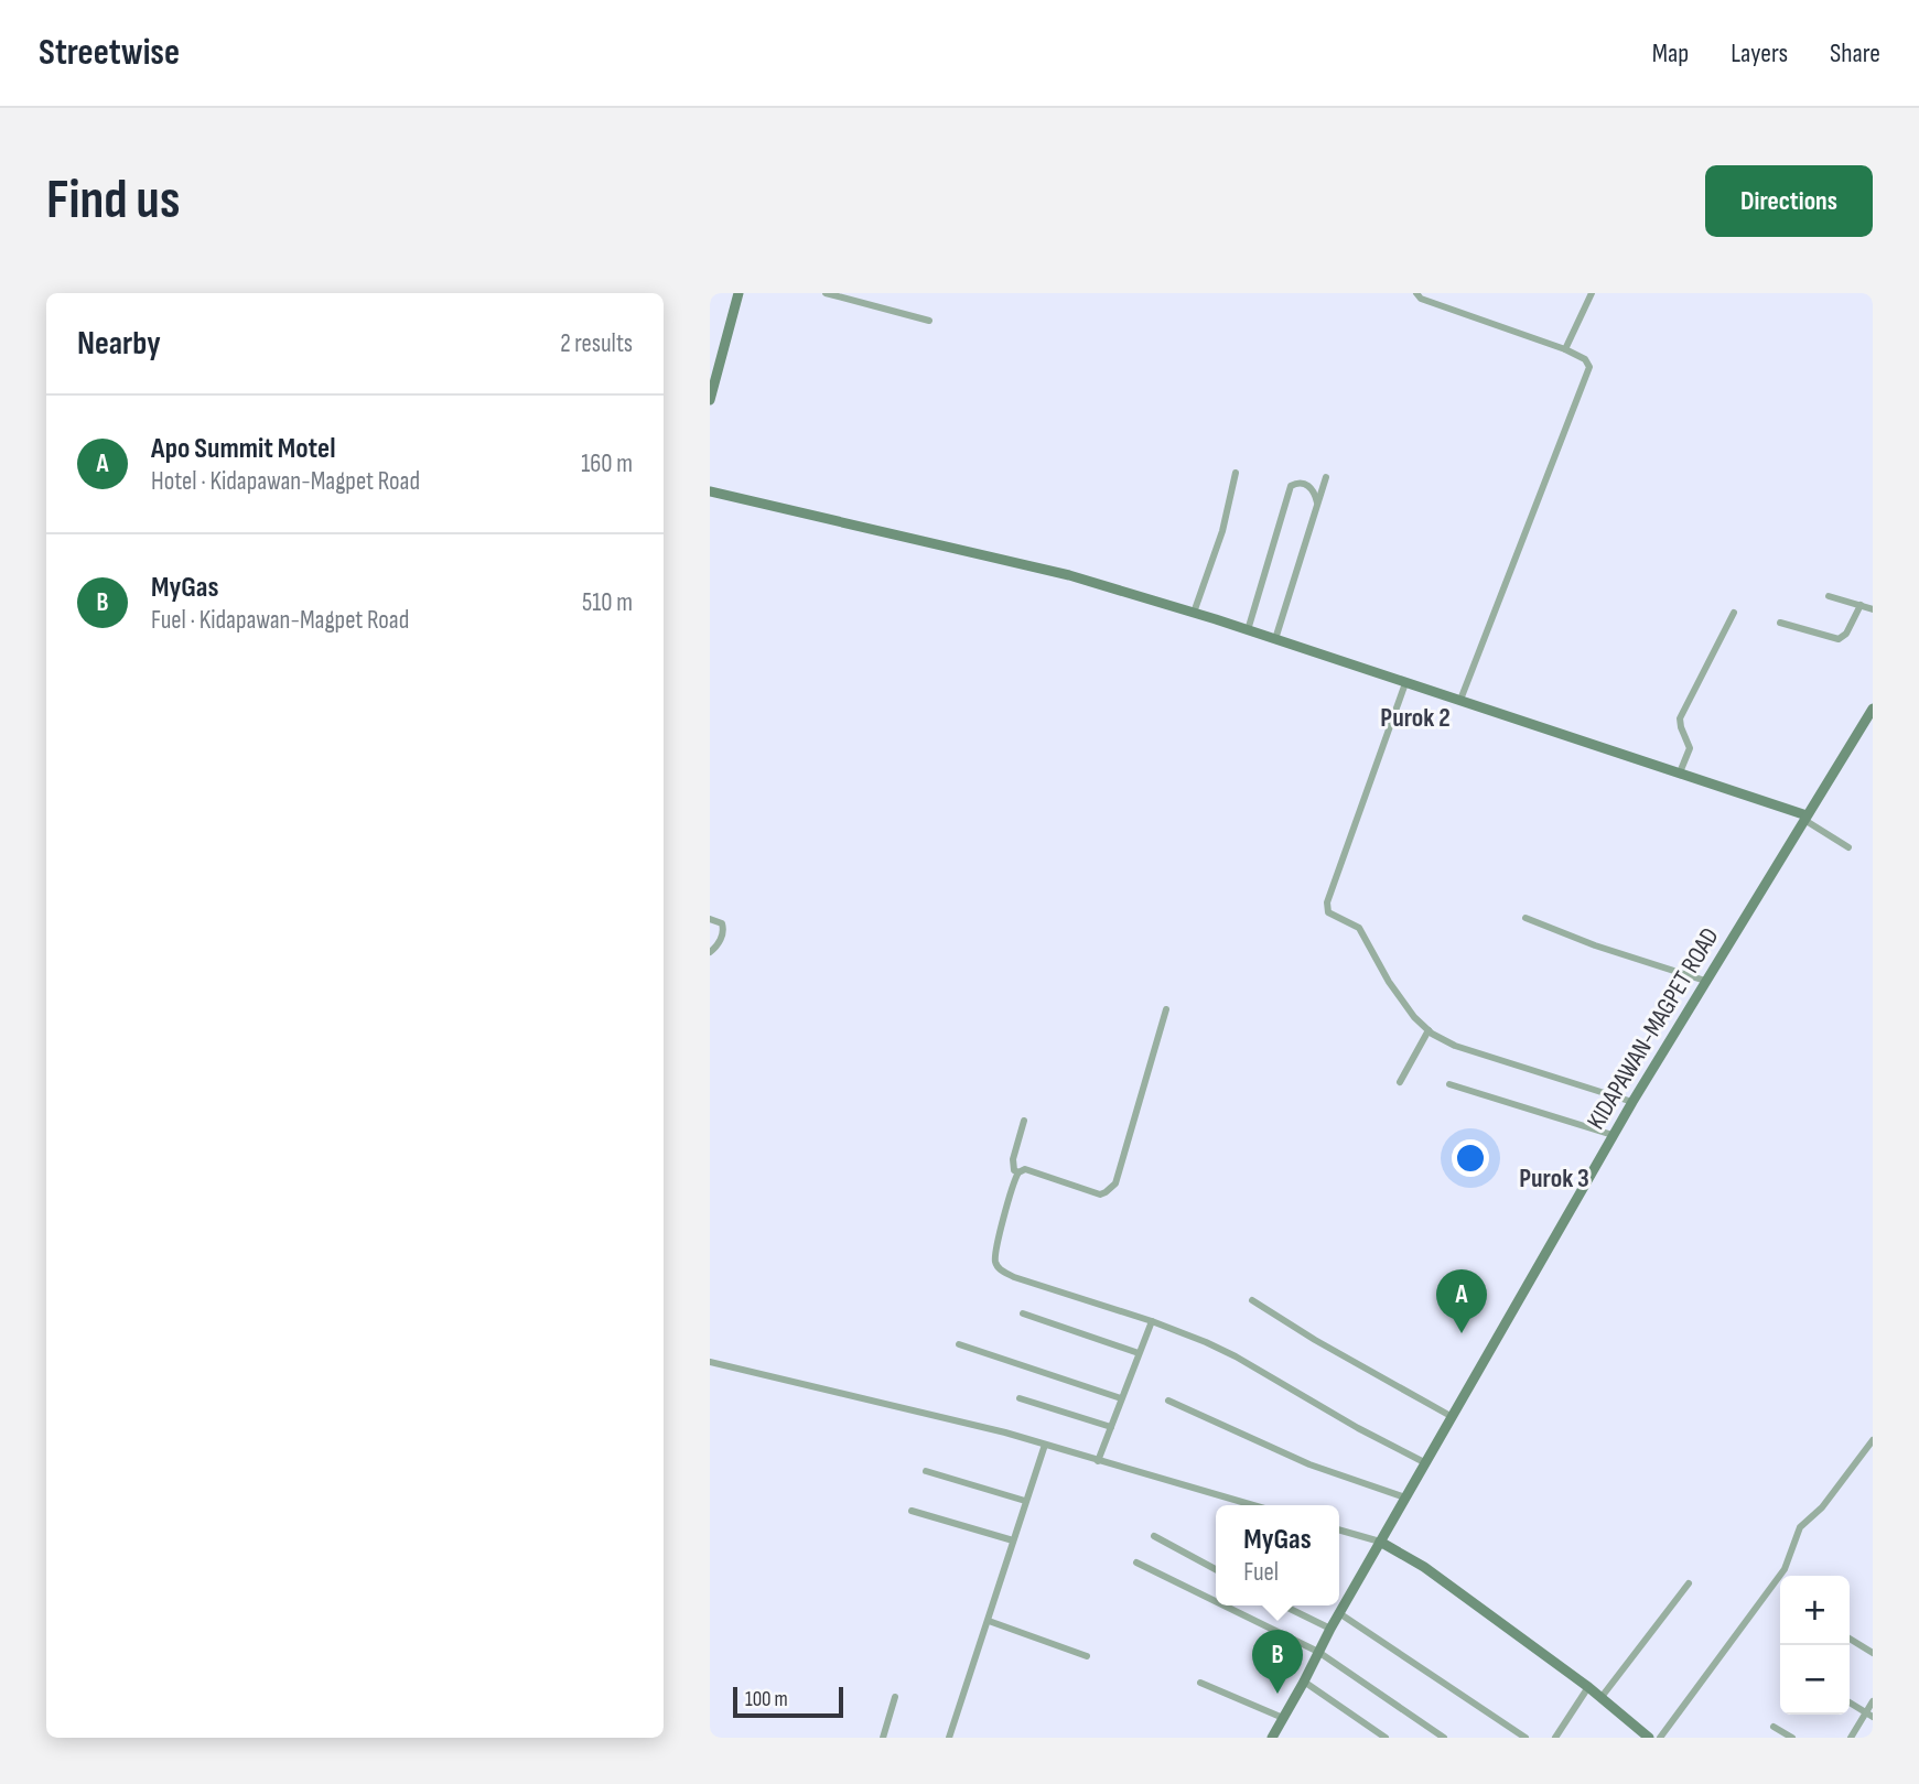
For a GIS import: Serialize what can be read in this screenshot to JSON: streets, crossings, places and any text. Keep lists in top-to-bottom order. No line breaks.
{"streets":{"street":["KIDAPAWAN-MAGPET ROAD"]},"districts":["Purok 2","Purok 3"],"scale_bar":"100 m","page":{"header":"Streetwise","nav":["Map","Layers","Share"],"buttons":"Directions","title":"Find us","heading":["Nearby","2 results"],"list":[{"mark":"A","name":"Apo Summit Motel","note":"Hotel · Kidapawan-Magpet Road","value":"160 m"},{"mark":"B","name":"MyGas","note":"Fuel · Kidapawan-Magpet Road","value":"510 m"}],"pins":["A","B"],"popup":["MyGas","Fuel"],"map_buttons":["+","−"],"scale":"100 m"}}
